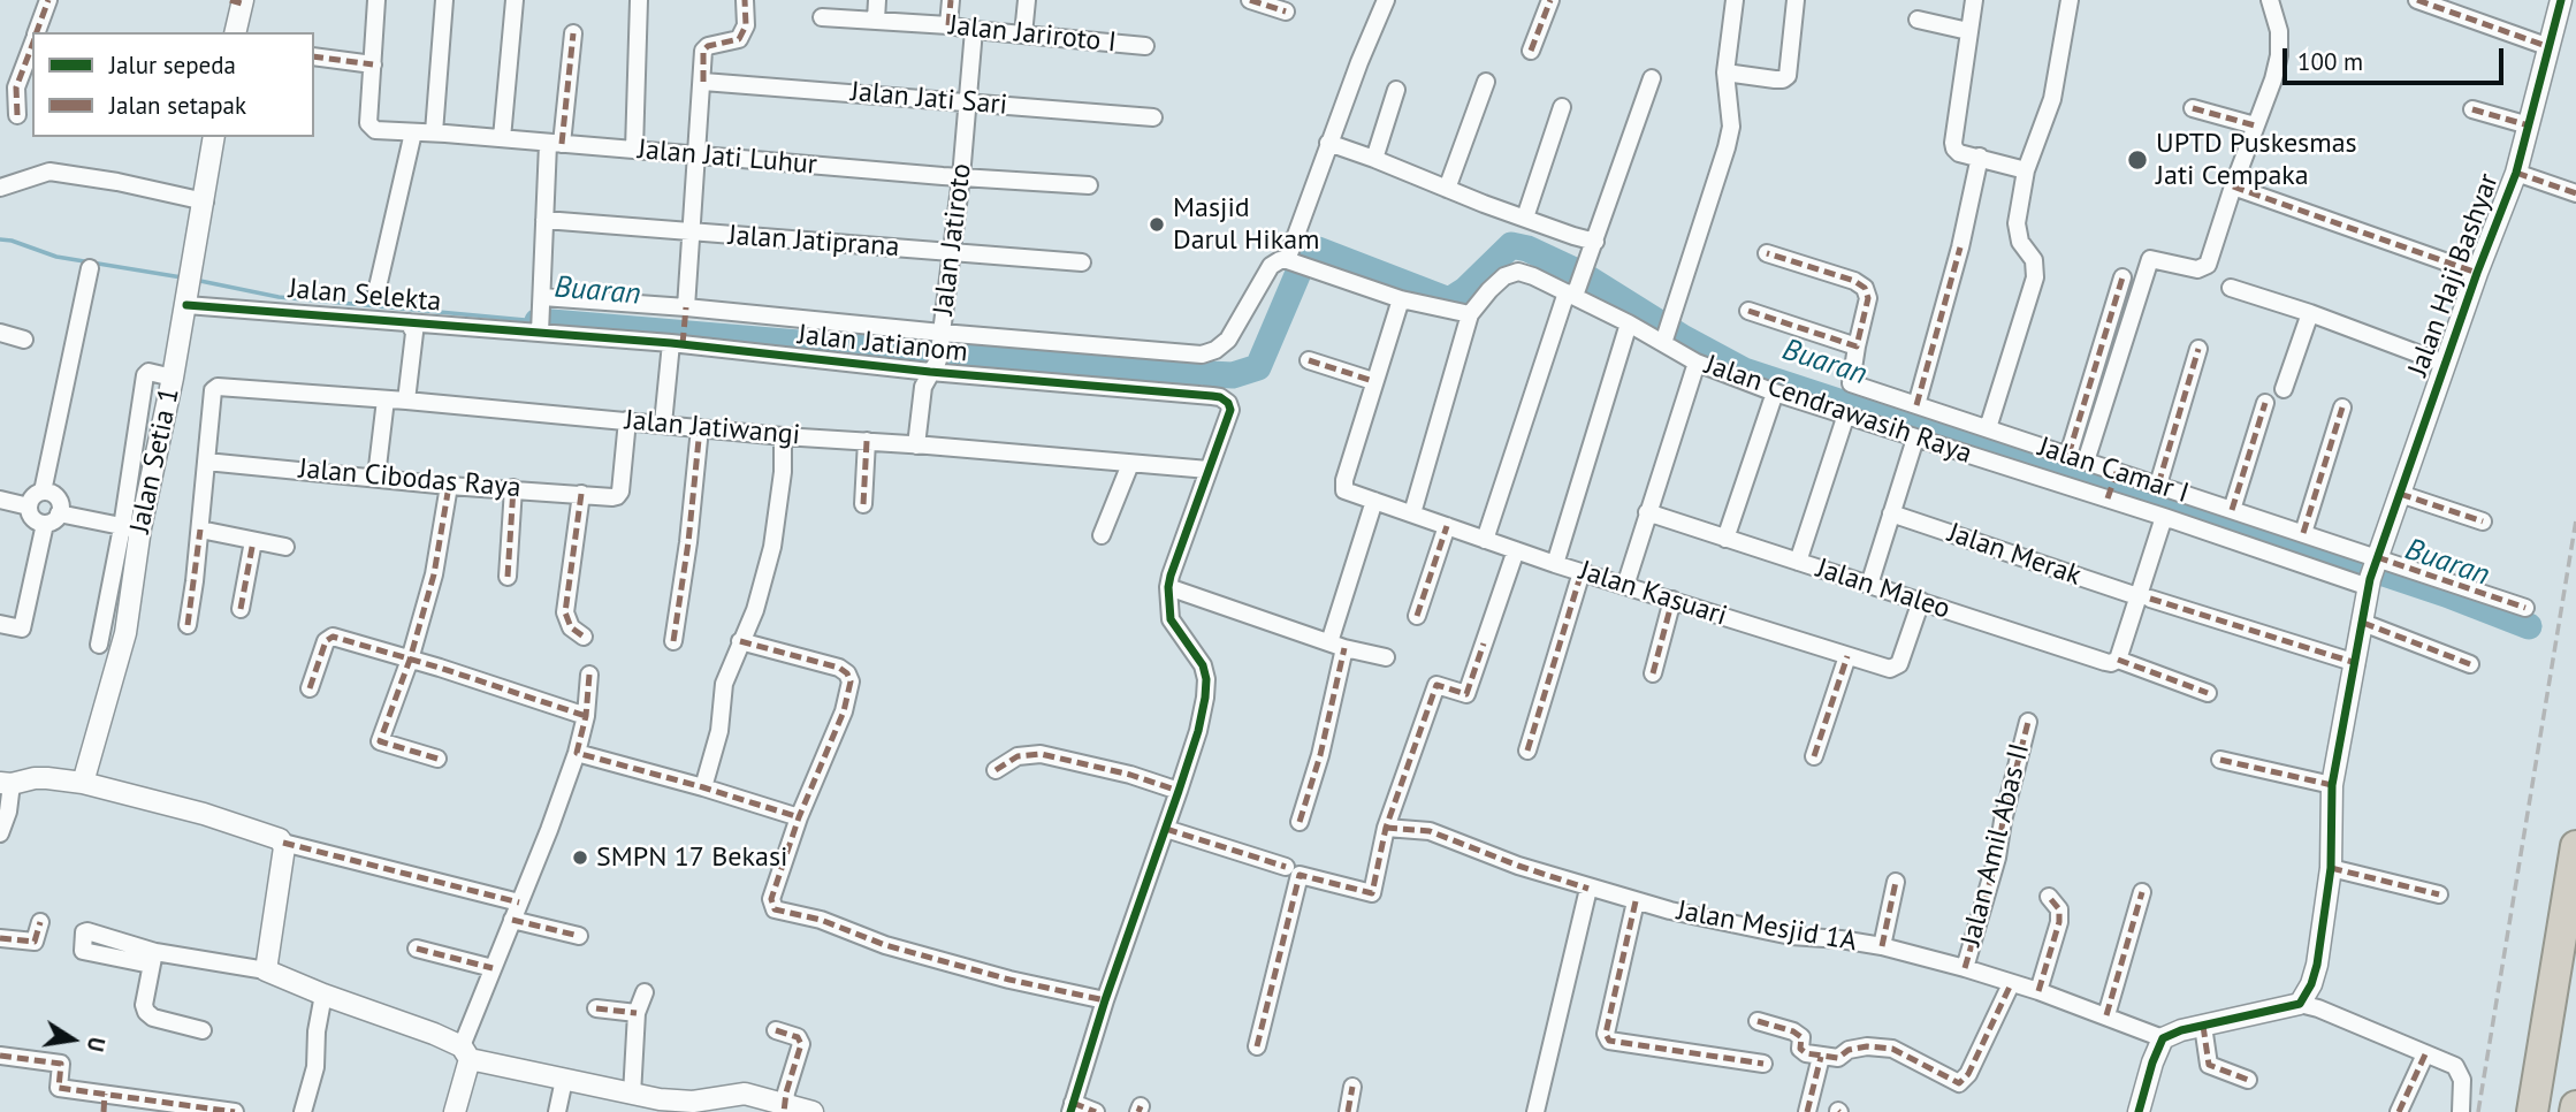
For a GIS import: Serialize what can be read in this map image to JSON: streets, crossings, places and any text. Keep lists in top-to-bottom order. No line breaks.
{"streets":{"street":["Jalan Jariroto I","Jalan Jati Sari","Jalan Jati Luhur","Jalan Jatiroto","Jalan Jatiprana","Jalan Haji Bashyar","Jalan Selekta","Jalan Jatianom","Jalan Cendrawasih Raya","Jalan Jatiwangi","Jalan Setia 1","Jalan Camar I","Jalan Cibodas Raya","Jalan Merak","Jalan Maleo","Jalan Kasuari","Jalan Amil Abas II","Jalan Mesjid 1A"]},"crossings":[["Jalan Jariroto I","Jalan Jatiroto"],["Jalan Jati Sari","Jalan Jatiroto"],["Jalan Jati Luhur","Jalan Jatiroto"],["Jalan Jatiroto","Jalan Jatiprana"],["Jalan Jatiroto","Jalan Jatianom"],["Jalan Jatiroto","Jalan Jatiwangi"],["Jalan Haji Bashyar","Jalan Cendrawasih Raya"],["Jalan Haji Bashyar","Jalan Camar I"],["Jalan Haji Bashyar","Jalan Merak"],["Jalan Selekta","Jalan Jatianom"],["Jalan Selekta","Jalan Setia 1"],["Jalan Jatianom","Jalan Jatiwangi"],["Jalan Cendrawasih Raya","Jalan Camar I"],["Jalan Jatiwangi","Jalan Cibodas Raya"],["Jalan Maleo","Jalan Kasuari"],["Jalan Amil Abas II","Jalan Mesjid 1A"]],"water":["Buaran"],"places":["UPTD Puskesmas Jati Cempaka","Masjid Darul Hikam","SMPN 17 Bekasi"],"legend":["Jalur sepeda","Jalan setapak"],"scale_bar":"100 m","north":"right"}
